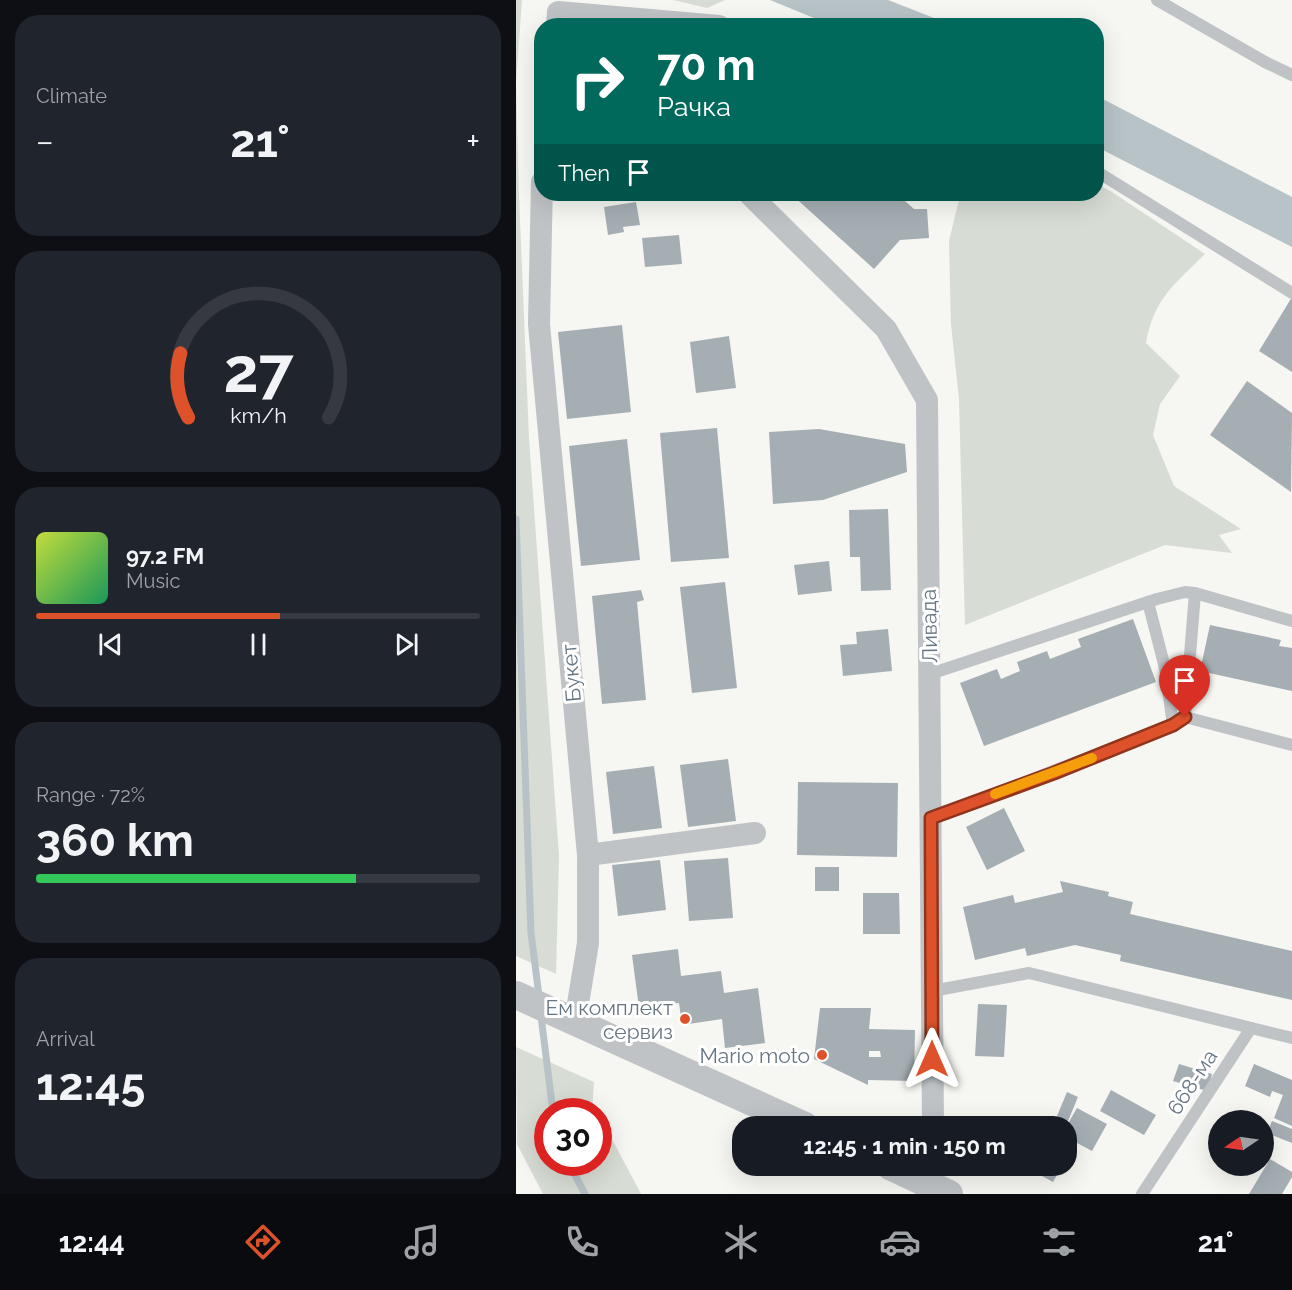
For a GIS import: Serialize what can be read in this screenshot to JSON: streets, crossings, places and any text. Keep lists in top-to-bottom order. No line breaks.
{"streets":{"street":["Ливада","Букет"],"lane":["668-ма"]},"places":["Ем комплект сервиз","Mario moto"],"north":"left","page":{"tile":["Climate",["Range · 72%","360 km"],["Arrival","12:45"]],"turn":["70 m","Рачка"],"heat":["−","21°","+"],"then":"Then","song":["97.2 FM","Music"],"limit":"30","trip":"12:45 · 1 min · 150 m","tabs":["12:44","21°"],"gauge":["27","km/h"]}}
